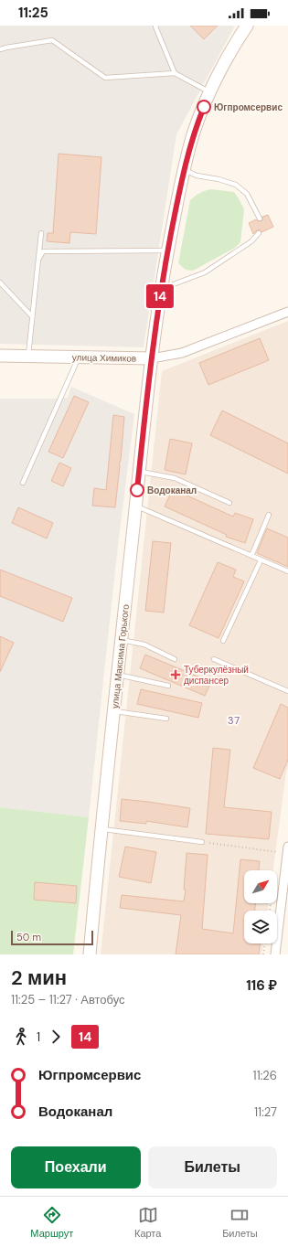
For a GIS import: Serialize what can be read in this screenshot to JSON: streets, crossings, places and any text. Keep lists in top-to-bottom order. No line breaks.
{"streets":{"street":["улица Химиков","улица Максима Горького"]},"crossings":[["улица Химиков","улица Максима Горького"]],"districts":["37"],"places":{"other":["Югпромсервис","Водоканал"],"health":["Туберкулёзный диспансер"]},"lines":["bus line 14"],"scale_bar":"50 m","north":"top right","page":{"status":"11:25","on_map":"14","scale":"50 m","heading":["2 мин","11:25 – 11:27 · Автобус","116 ₽"],"legs":["1","14"],"list":[{"name":"Югпромсервис","value":"11:26"},{"name":"Водоканал","value":"11:27"}],"buttons":["Поехали","Билеты"],"tabs":["Маршрут","Карта","Билеты"]}}
